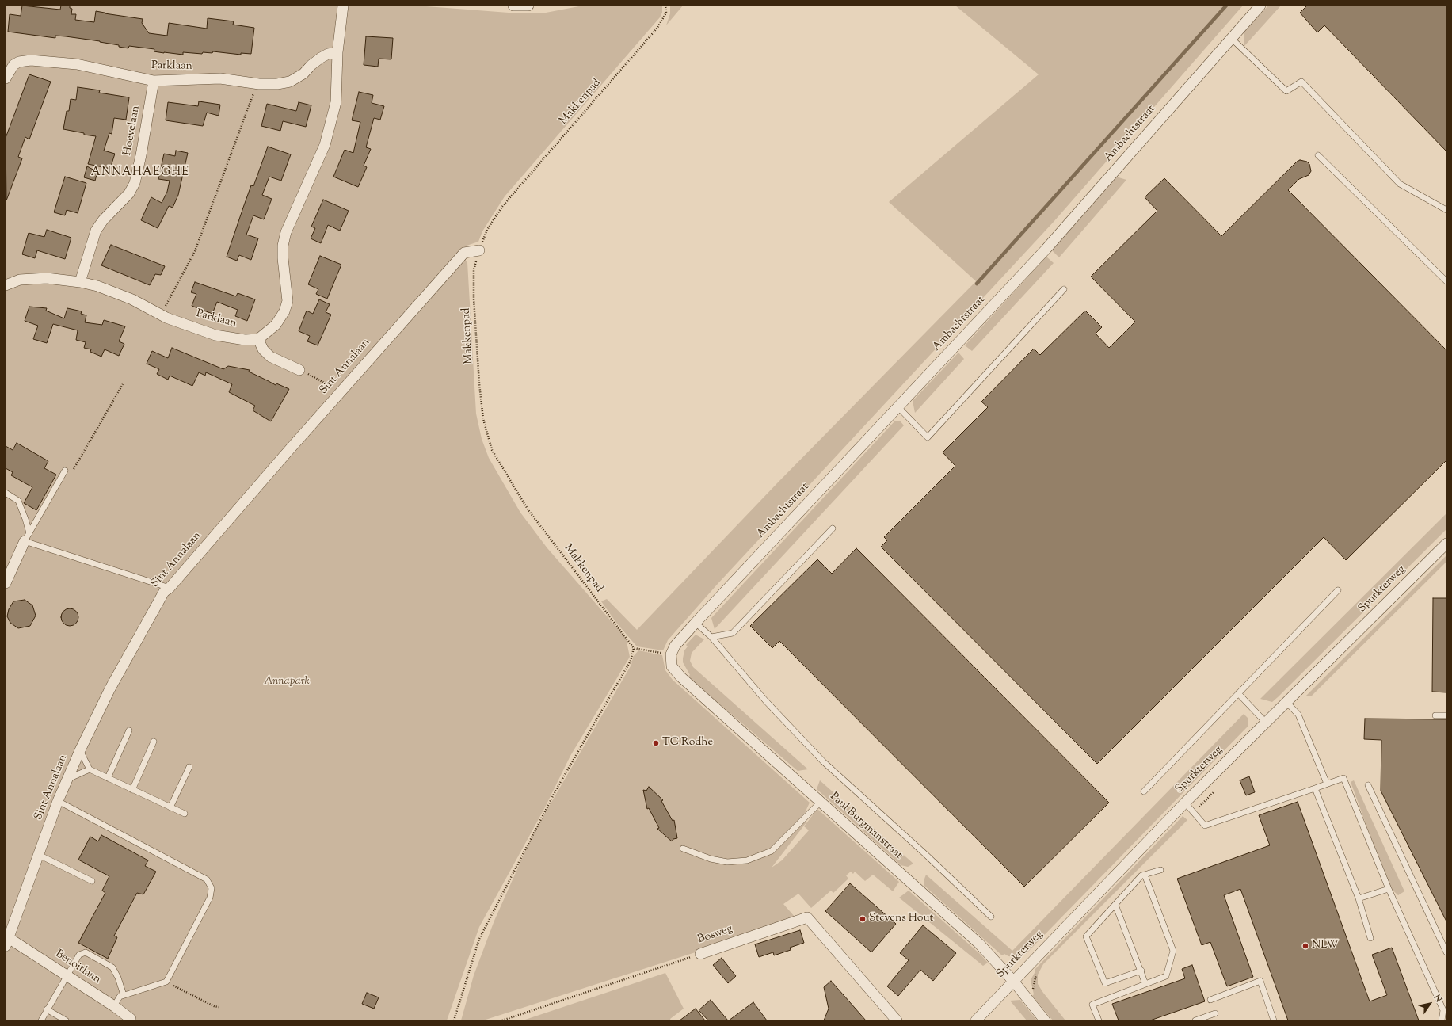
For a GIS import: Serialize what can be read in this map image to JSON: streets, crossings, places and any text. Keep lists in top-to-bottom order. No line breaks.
{"streets":{"street":["Parklaan","Hoevelaan","Ambachtstraat","Sint Annalaan","Spurkterweg","Paul Burgmanstraat","Bosweg","Benoitlaan"],"path":["Makkenpad"]},"crossings":[["Parklaan","Hoevelaan"],["Makkenpad","Sint Annalaan"],["Ambachtstraat","Paul Burgmanstraat"],["Sint Annalaan","Benoitlaan"],["Spurkterweg","Paul Burgmanstraat"]],"districts":["ANNAHAEGHE"],"parks":["Annapark"],"places":["TC Rodhe","Stevens Hout","NLW"],"north":"top right"}
